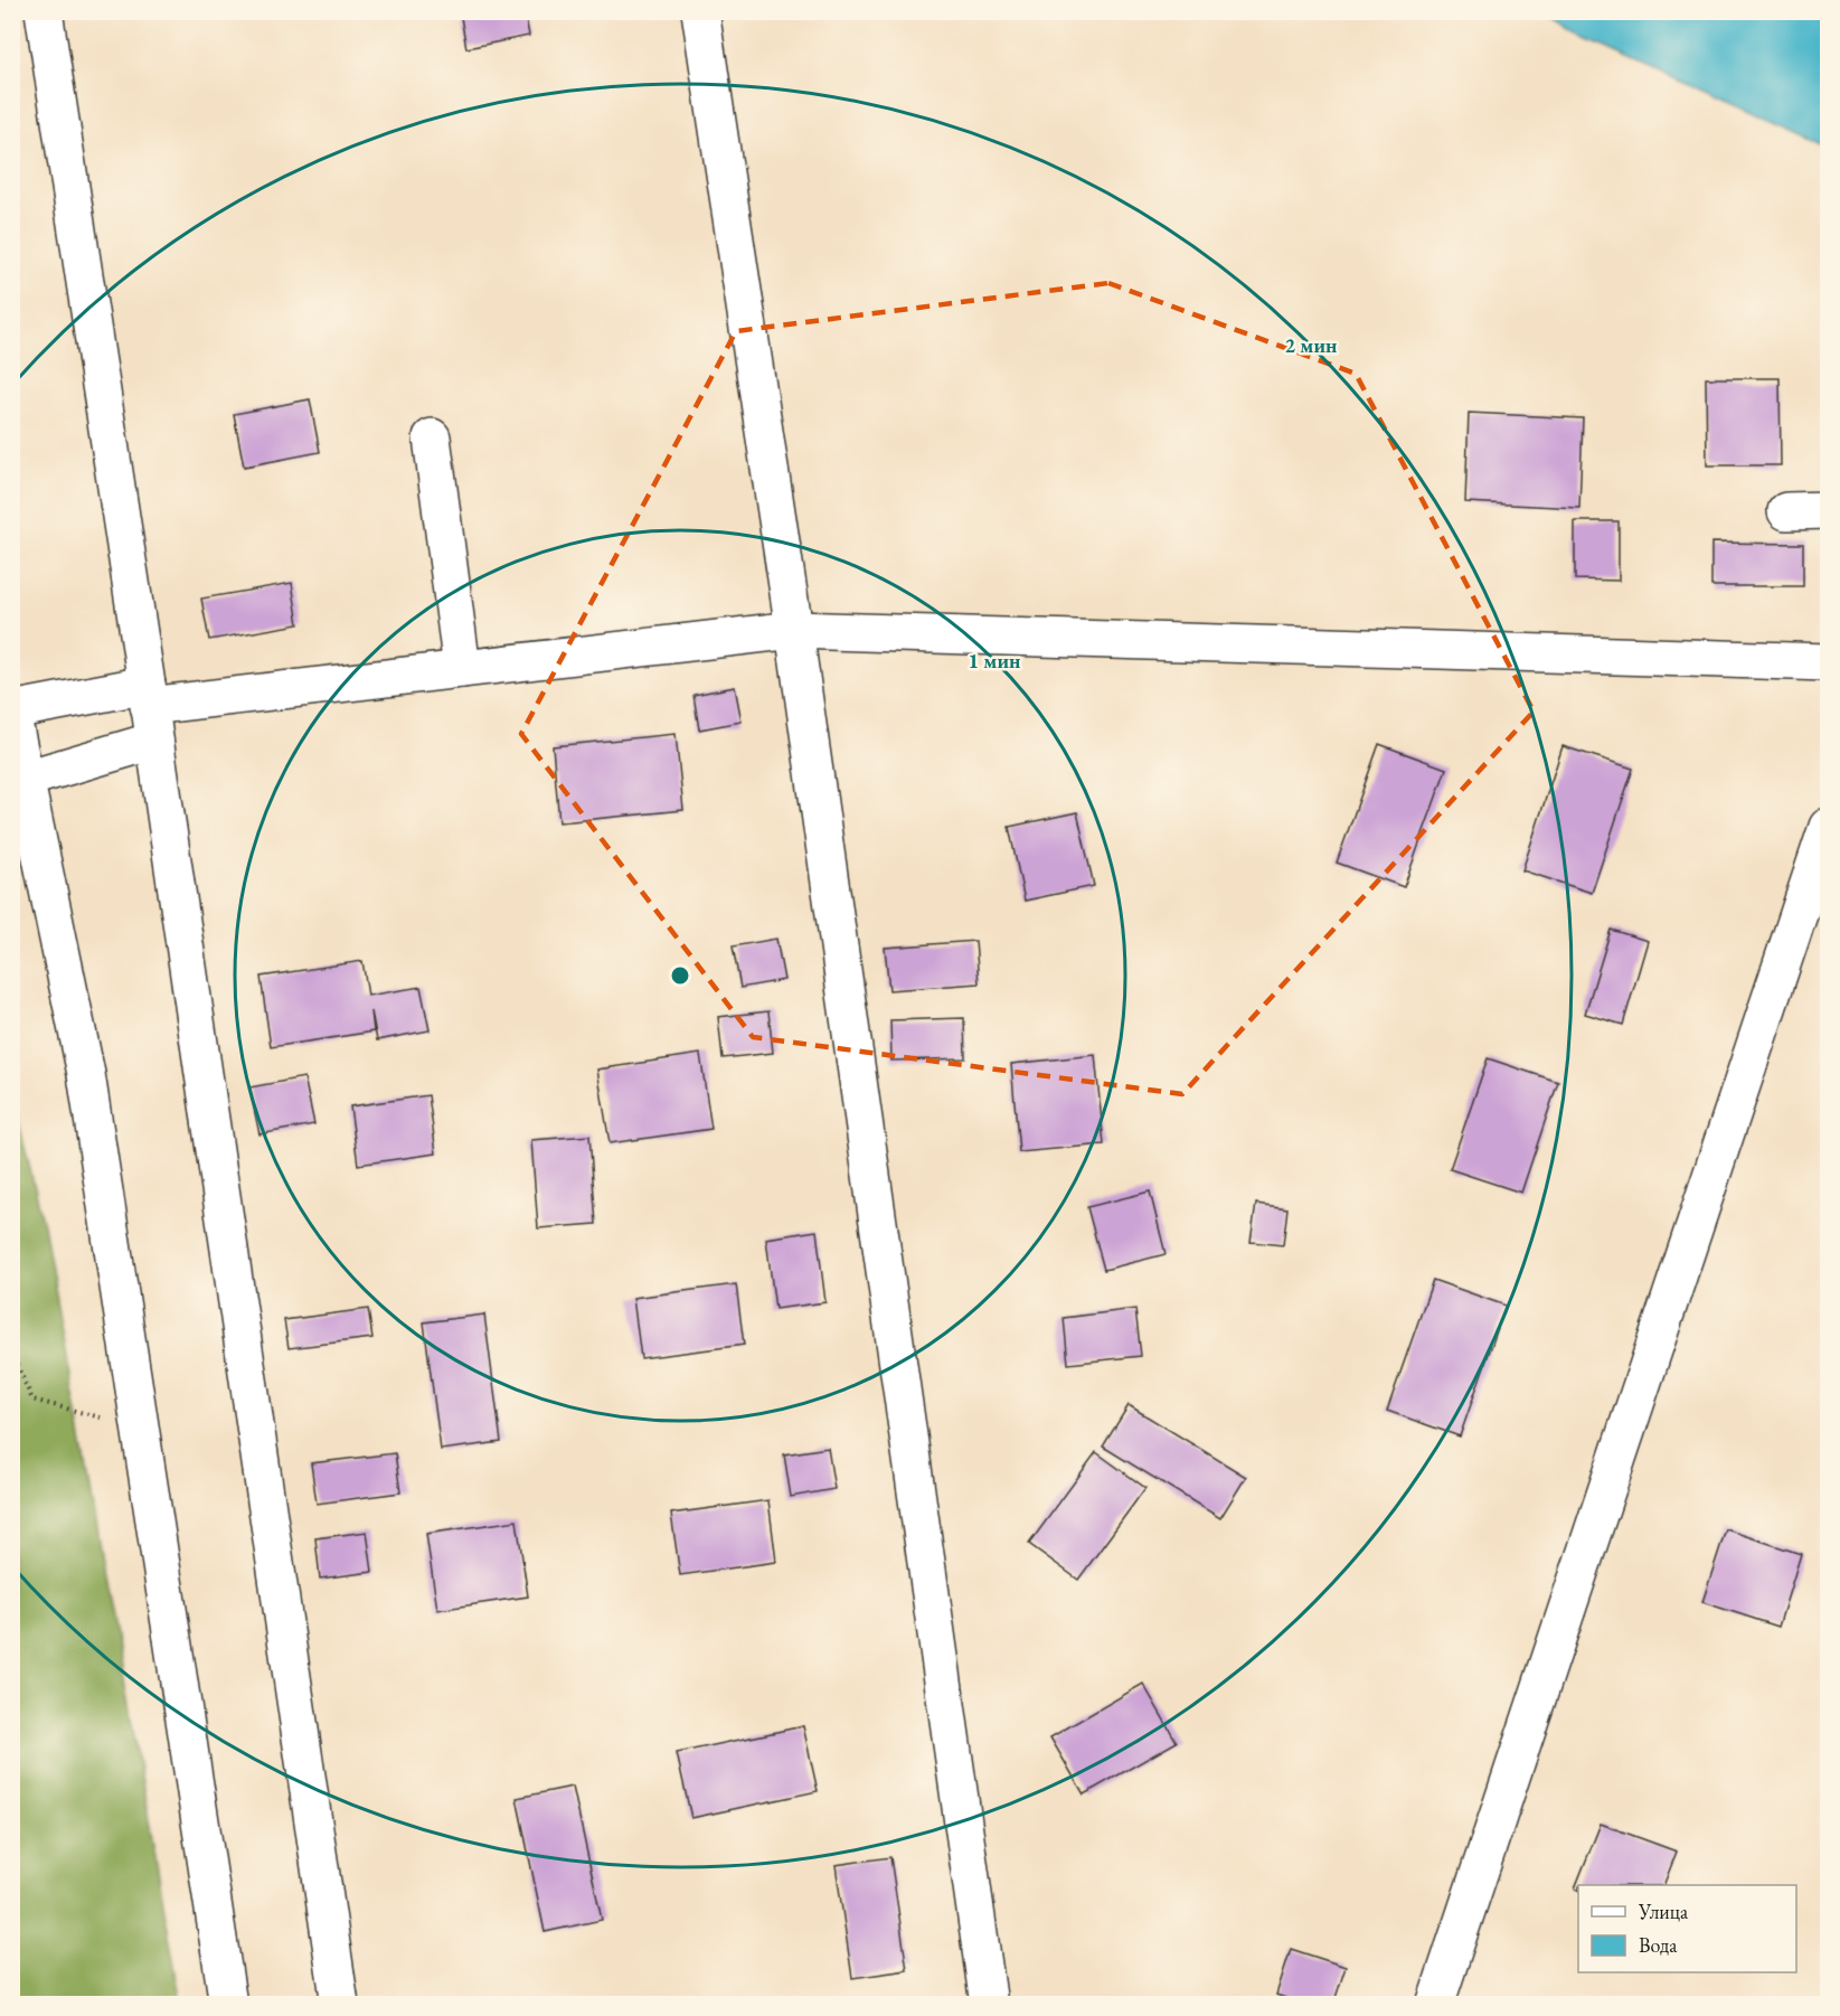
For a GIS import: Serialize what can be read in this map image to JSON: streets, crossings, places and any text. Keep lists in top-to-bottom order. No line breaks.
{"legend":["Улица","Вода"],"rings":["2 мин","1 мин"]}
